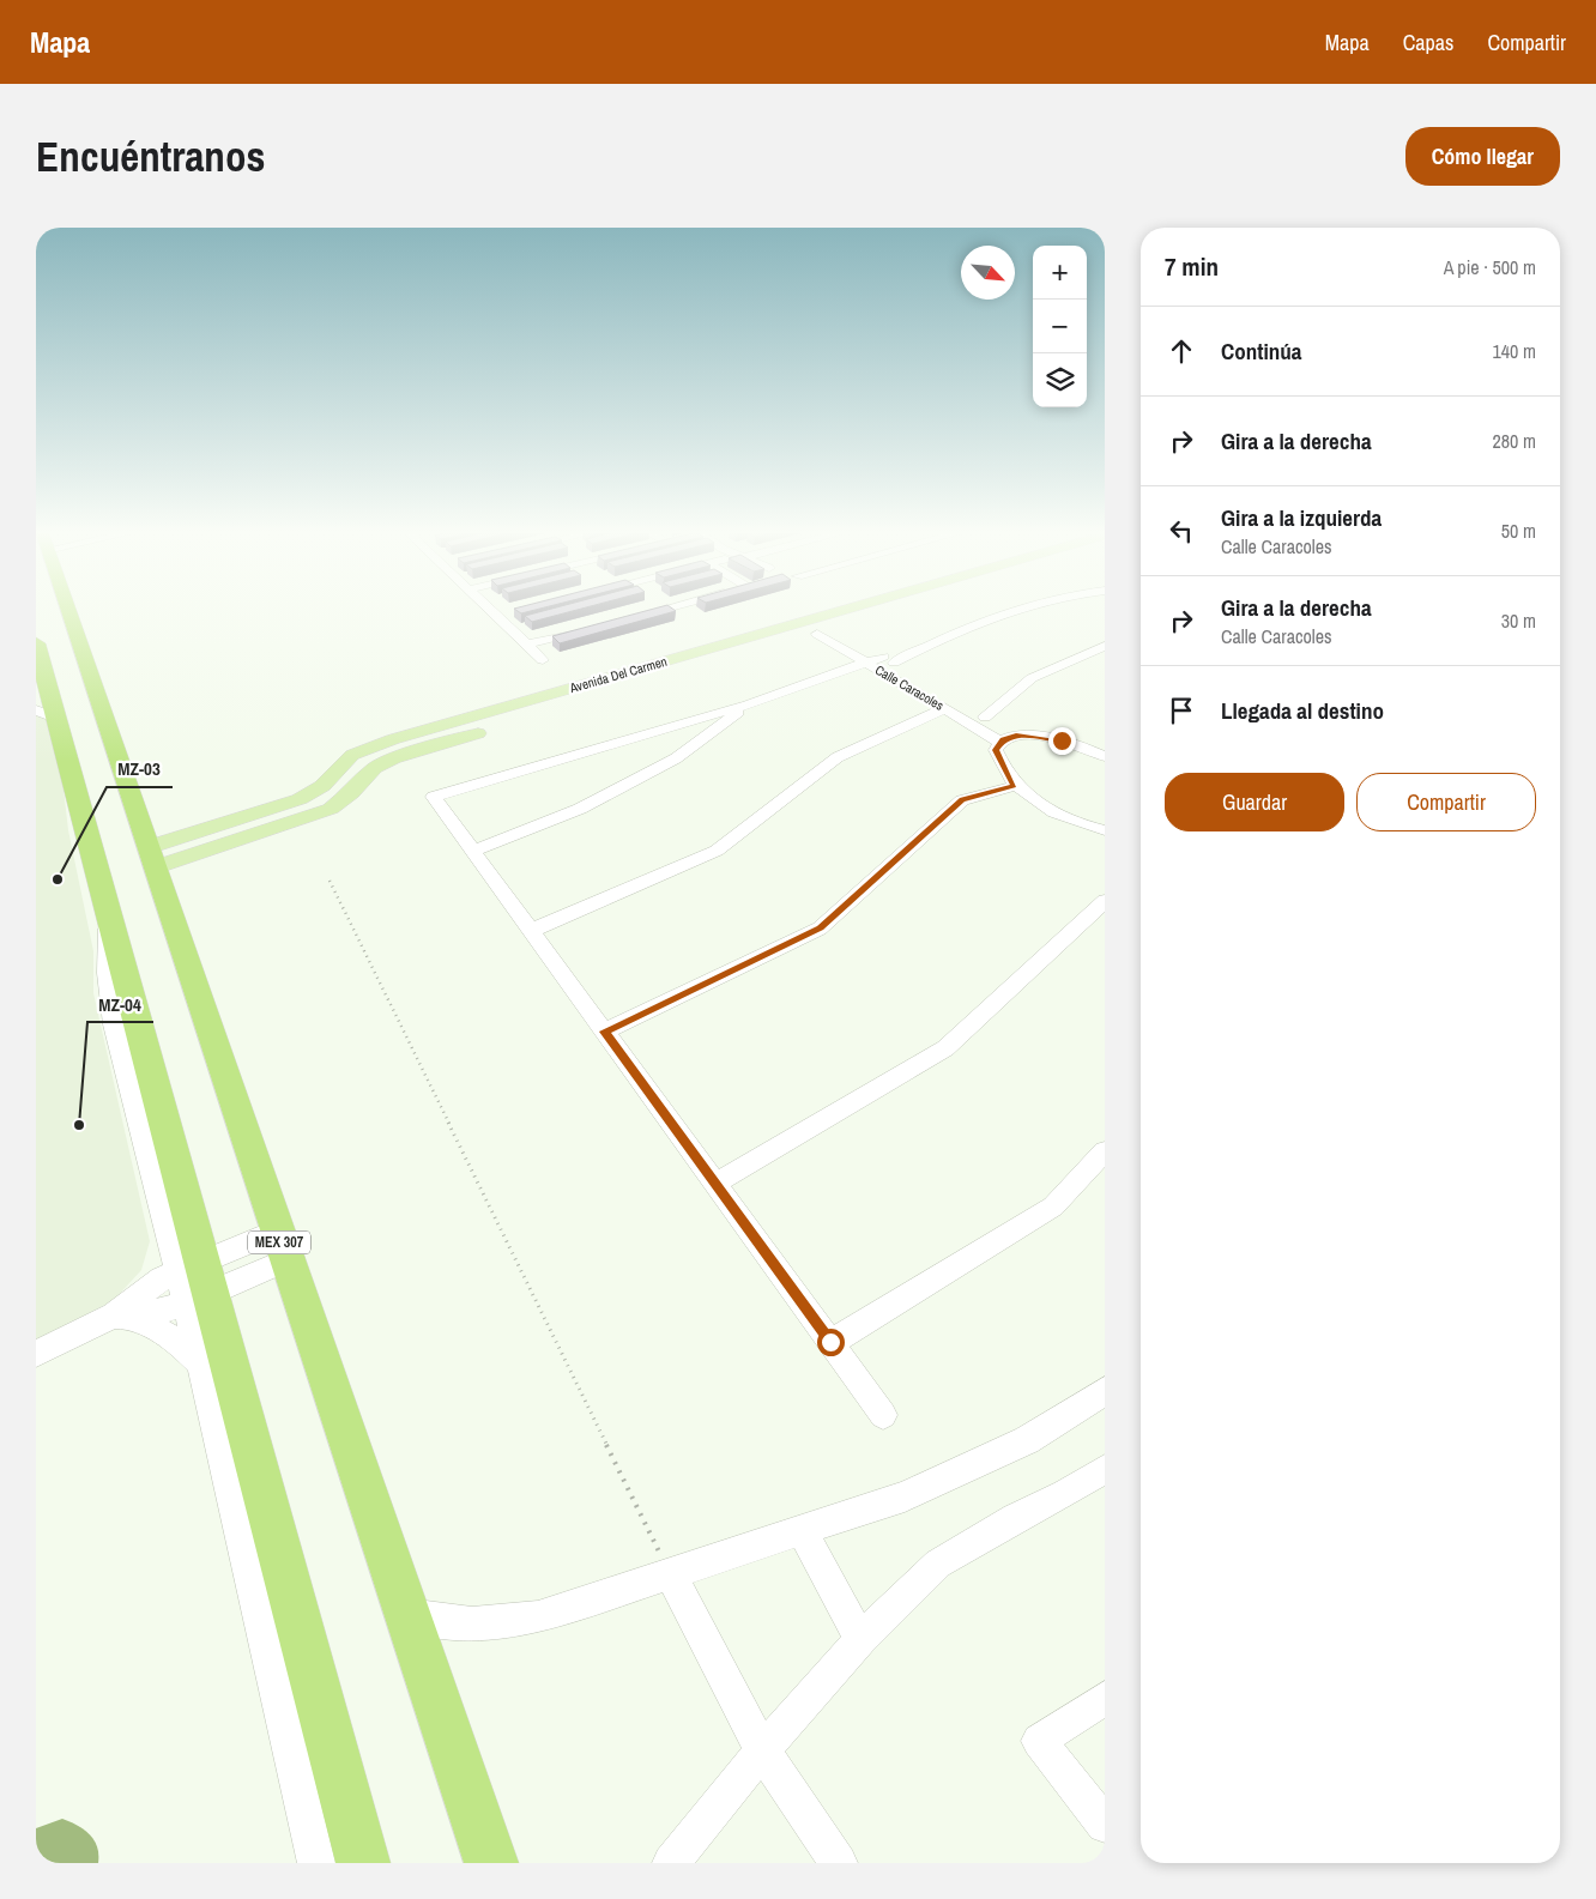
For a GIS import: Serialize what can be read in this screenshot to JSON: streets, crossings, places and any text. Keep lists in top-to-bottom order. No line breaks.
{"streets":{"highway":["MEX 307"],"main road":["Avenida Del Carmen"],"street":["Calle Caracoles"]},"crossings":[["Avenida Del Carmen","Calle Caracoles"],["Avenida Del Carmen","MEX 307"]],"places":["MZ-03","MZ-04"],"north":"bottom right","page":{"header":"Mapa","nav":["Mapa","Capas","Compartir"],"buttons":["Cómo llegar",["Guardar","Compartir"]],"title":"Encuéntranos","heading":["7 min","A pie · 500 m"],"map_buttons":["+","−"],"list":[["Continúa","140 m"],["Gira a la derecha","280 m"],["Gira a la izquierda","Calle Caracoles","50 m"],["Gira a la derecha","Calle Caracoles","30 m"],"Llegada al destino"]}}
